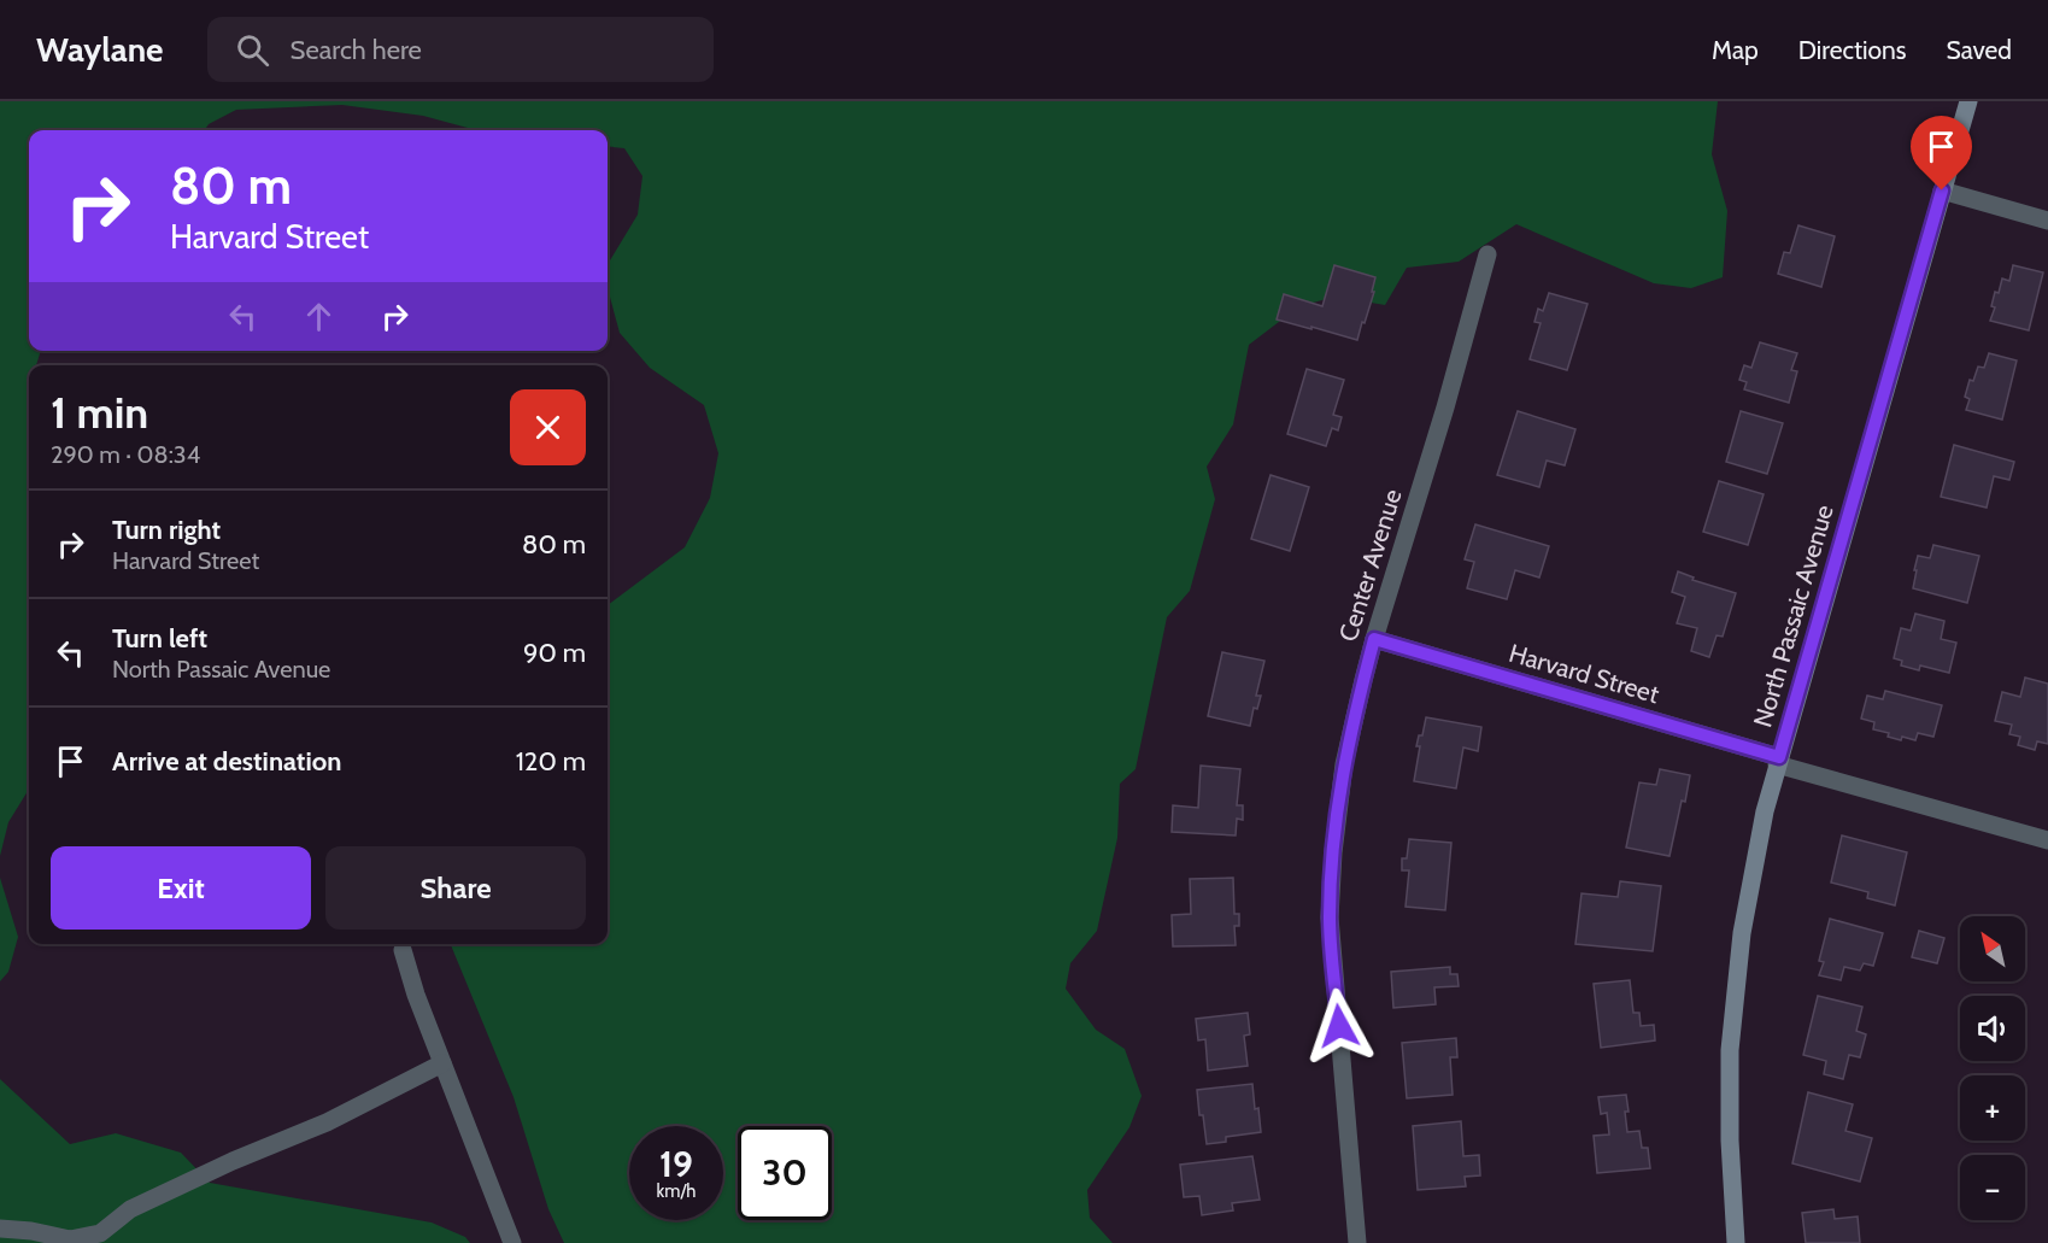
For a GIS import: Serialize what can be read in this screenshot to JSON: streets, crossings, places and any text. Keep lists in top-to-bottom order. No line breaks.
{"streets":{"main road":["North Passaic Avenue"],"street":["Center Avenue","Harvard Street"]},"crossings":[["Center Avenue","Harvard Street"],["North Passaic Avenue","Harvard Street"]],"north":"top left","page":{"header":"Waylane","search":"Search here","nav":["Map","Directions","Saved"],"turn":["80 m","Harvard Street"],"heading":["1 min","290 m · 08:34"],"list":[{"name":"Turn right","note":"Harvard Street","value":"80 m"},{"name":"Turn left","note":"North Passaic Avenue","value":"90 m"},{"name":"Arrive at destination","value":"120 m"}],"buttons":["Exit","Share"],"map_buttons":["+","−"],"speed":"19 km/h","limit":"30"}}
